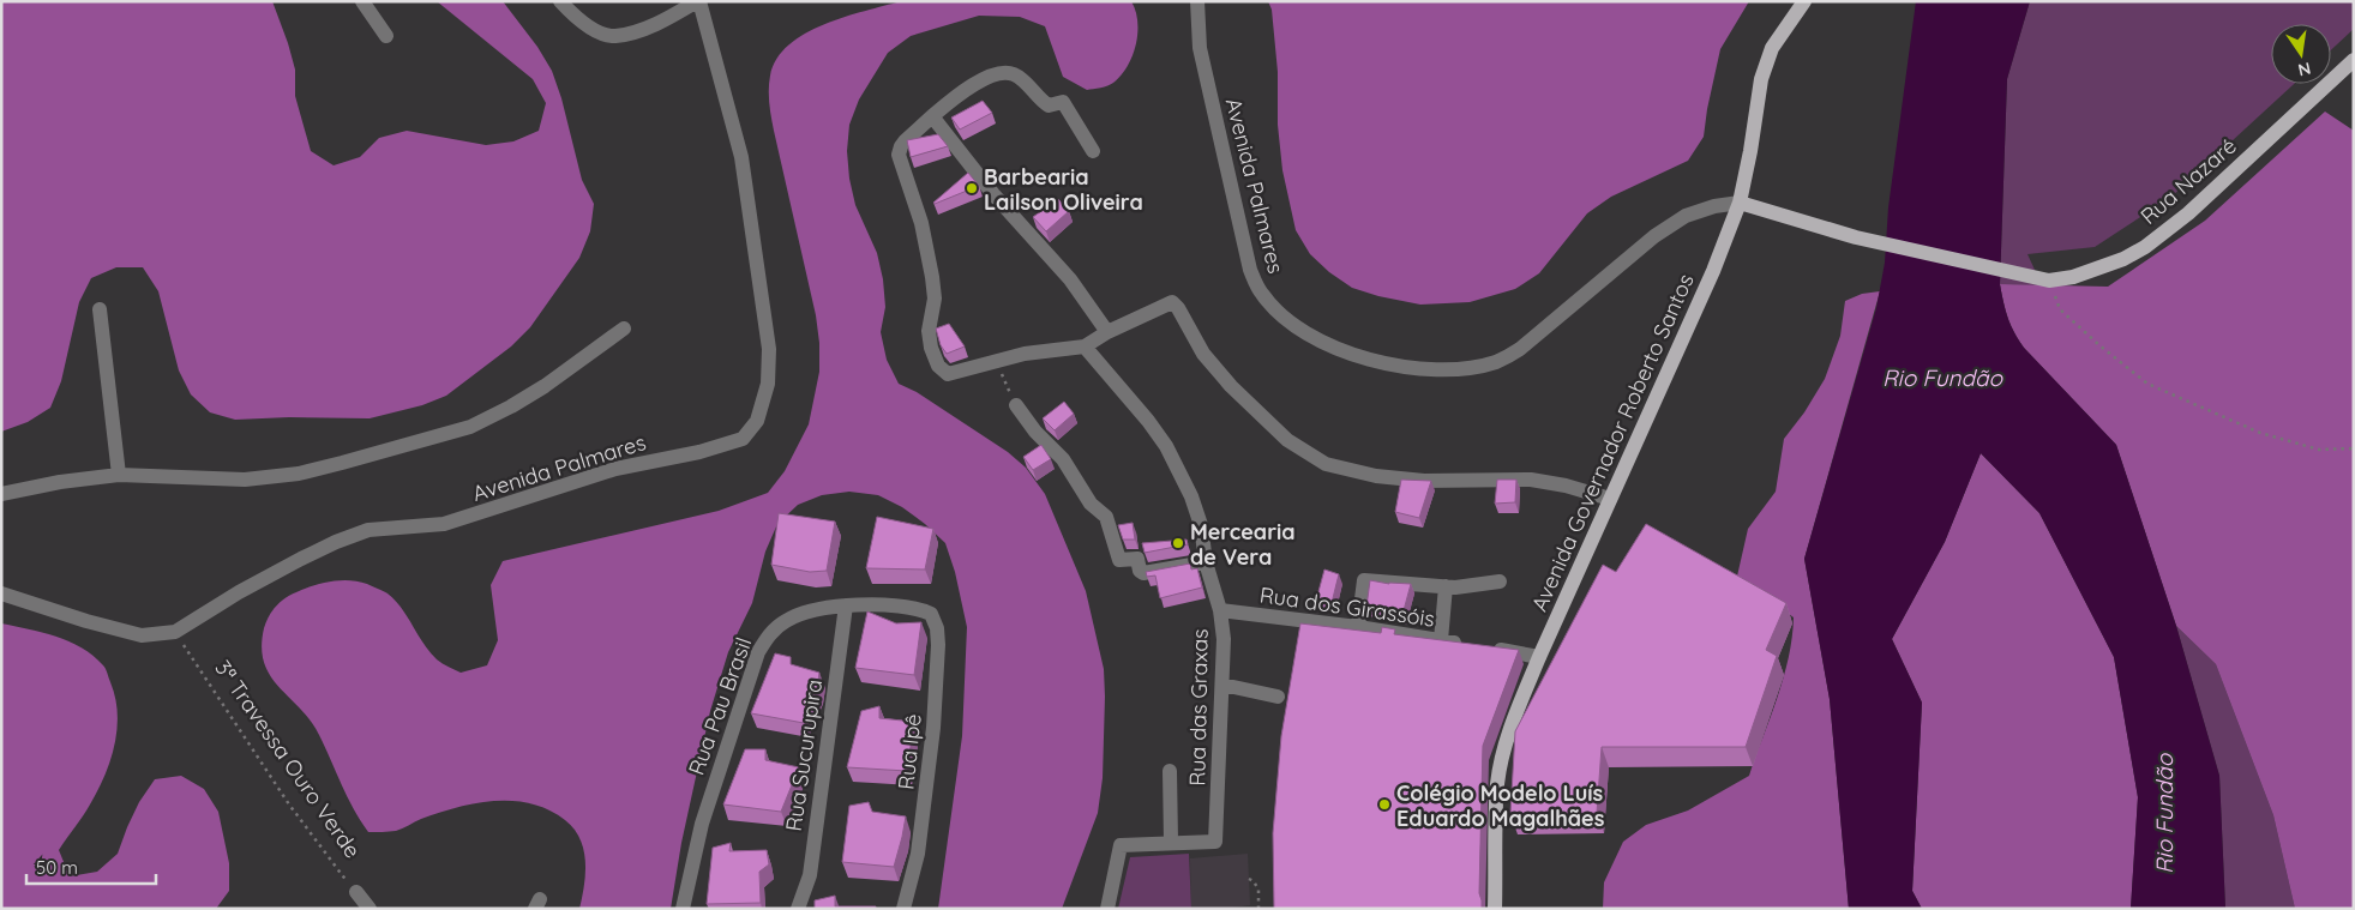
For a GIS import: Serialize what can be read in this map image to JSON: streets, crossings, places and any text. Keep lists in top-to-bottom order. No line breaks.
{"streets":{"main road":["Rua Nazaré","Avenida Governador Roberto Santos"],"street":["Avenida Palmares","Rua dos Girassóis","Rua Pau Brasil","Rua das Graxas","Rua Ipê","Rua Sucurupira"],"path":["3ª Travessa Ouro Verde"]},"crossings":[["Rua Nazaré","Avenida Palmares"],["Rua Nazaré","Avenida Governador Roberto Santos"],["Avenida Palmares","Avenida Governador Roberto Santos"],["Avenida Palmares","3ª Travessa Ouro Verde"],["Avenida Governador Roberto Santos","Rua dos Girassóis"],["Rua dos Girassóis","Rua das Graxas"],["Rua Pau Brasil","Rua Ipê"],["Rua Pau Brasil","Rua Sucurupira"]],"water":["Rio Fundão"],"places":["Barbearia Lailson Oliveira","Mercearia de Vera","Colégio Modelo Luís Eduardo Magalhães"],"scale_bar":"50 m","north":"bottom"}
